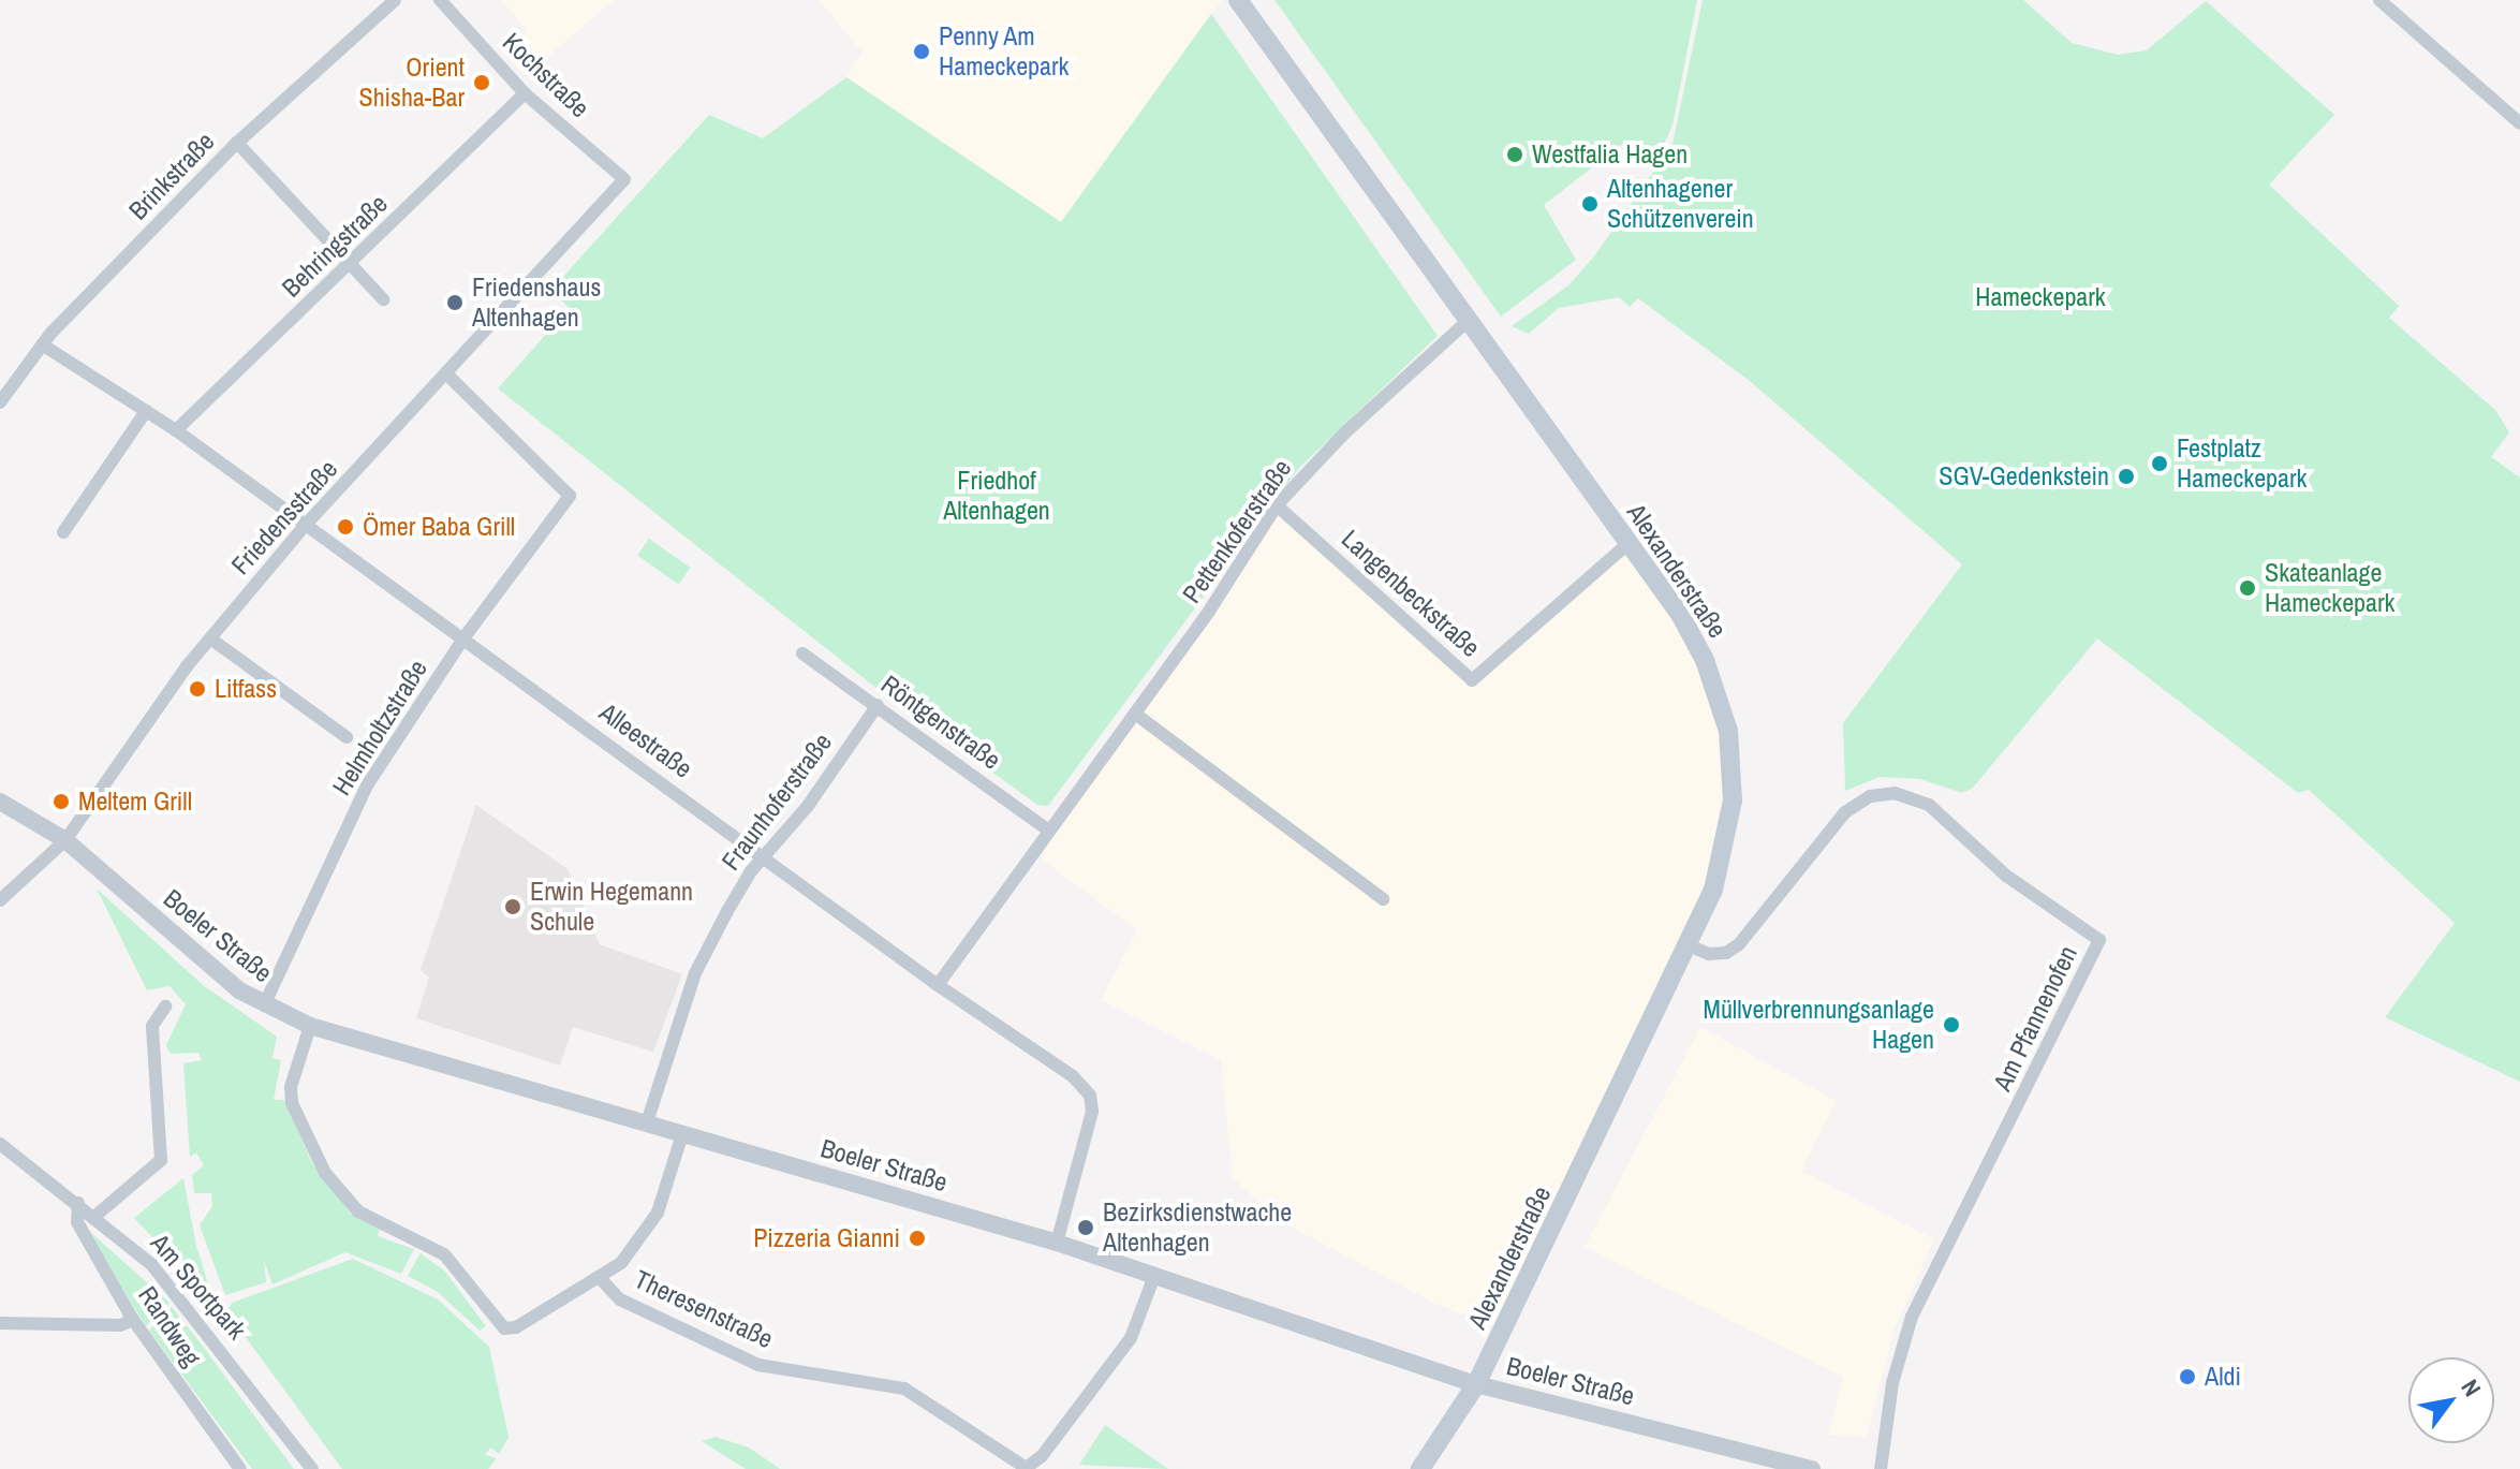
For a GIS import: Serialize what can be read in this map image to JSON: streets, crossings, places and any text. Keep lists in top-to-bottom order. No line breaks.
{"streets":{"main road":["Alexanderstraße"],"street":["Kochstraße","Brinkstraße","Behringstraße","Friedensstraße","Pettenkoferstraße","Langenbeckstraße","Röntgenstraße","Helmholtzstraße","Alleestraße","Fraunhoferstraße","Boeler Straße","Am Pfannenofen","Am Sportpark","Theresenstraße","Randweg"]},"crossings":[["Kochstraße","Behringstraße"],["Kochstraße","Friedensstraße"],["Brinkstraße","Alleestraße"],["Behringstraße","Alleestraße"],["Friedensstraße","Helmholtzstraße"],["Friedensstraße","Alleestraße"],["Friedensstraße","Boeler Straße"],["Pettenkoferstraße","Alexanderstraße"],["Pettenkoferstraße","Langenbeckstraße"],["Pettenkoferstraße","Röntgenstraße"],["Pettenkoferstraße","Alleestraße"],["Alexanderstraße","Langenbeckstraße"],["Alexanderstraße","Boeler Straße"],["Alexanderstraße","Am Pfannenofen"],["Röntgenstraße","Fraunhoferstraße"],["Helmholtzstraße","Alleestraße"],["Helmholtzstraße","Boeler Straße"],["Alleestraße","Fraunhoferstraße"],["Alleestraße","Boeler Straße"],["Fraunhoferstraße","Boeler Straße"],["Am Sportpark","Randweg"]],"parks":["Hameckepark","Friedhof Altenhagen"],"places":["Penny Am Hameckepark","Orient Shisha-Bar","Westfalia Hagen","Altenhagener Schützenverein","Friedenshaus Altenhagen","Festplatz Hameckepark","SGV-Gedenkstein","Ömer Baba Grill","Skateanlage Hameckepark","Litfass","Meltem Grill","Erwin Hegemann Schule","Müllverbrennungsanlage Hagen","Bezirksdienstwache Altenhagen","Pizzeria Gianni","Aldi"],"north":"top right"}
